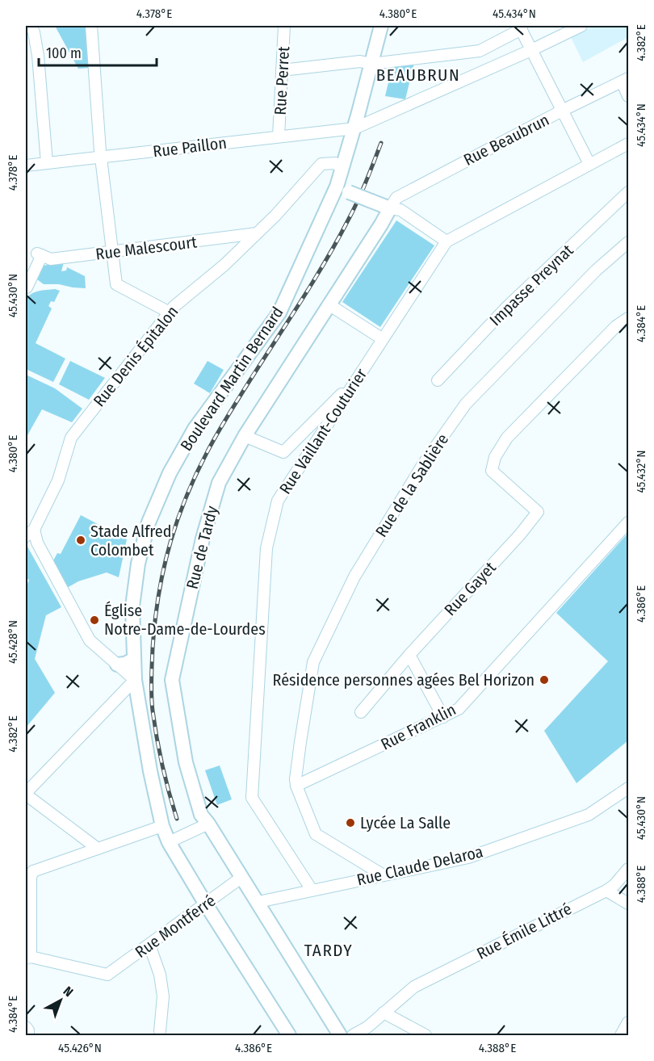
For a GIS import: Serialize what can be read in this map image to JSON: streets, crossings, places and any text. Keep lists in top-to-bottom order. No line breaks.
{"streets":{"main road":["Boulevard Martin Bernard","Rue de Tardy"],"street":["Rue Perret","Rue Beaubrun","Rue Paillon","Rue Malescourt","Impasse Preynat","Rue Denis Épitalon","Rue Vaillant-Couturier","Rue de la Sablière","Rue Gayet","Rue Franklin","Rue Claude Delaroa","Rue Montferré","Rue Émile Littré"]},"crossings":[["Rue Perret","Rue Paillon"],["Rue Beaubrun","Rue de Tardy"],["Rue Paillon","Boulevard Martin Bernard"],["Rue Malescourt","Rue Denis Épitalon"],["Rue Denis Épitalon","Boulevard Martin Bernard"],["Boulevard Martin Bernard","Rue Montferré"],["Rue Vaillant-Couturier","Rue Claude Delaroa"],["Rue de la Sablière","Rue Franklin"],["Rue de Tardy","Rue Claude Delaroa"],["Rue de Tardy","Rue Montferré"]],"districts":["BEAUBRUN","TARDY"],"places":["Stade Alfred Colombet","Église Notre-Dame-de-Lourdes","Résidence personnes agées Bel Horizon","Lycée La Salle"],"scale_bar":"100 m","north":"top right","coordinates":["4.378°E","4.380°E","45.434°N","4.382°E","45.430°N","4.384°E","45.432°N","4.386°E","45.428°N","4.388°E","45.426°N"]}
